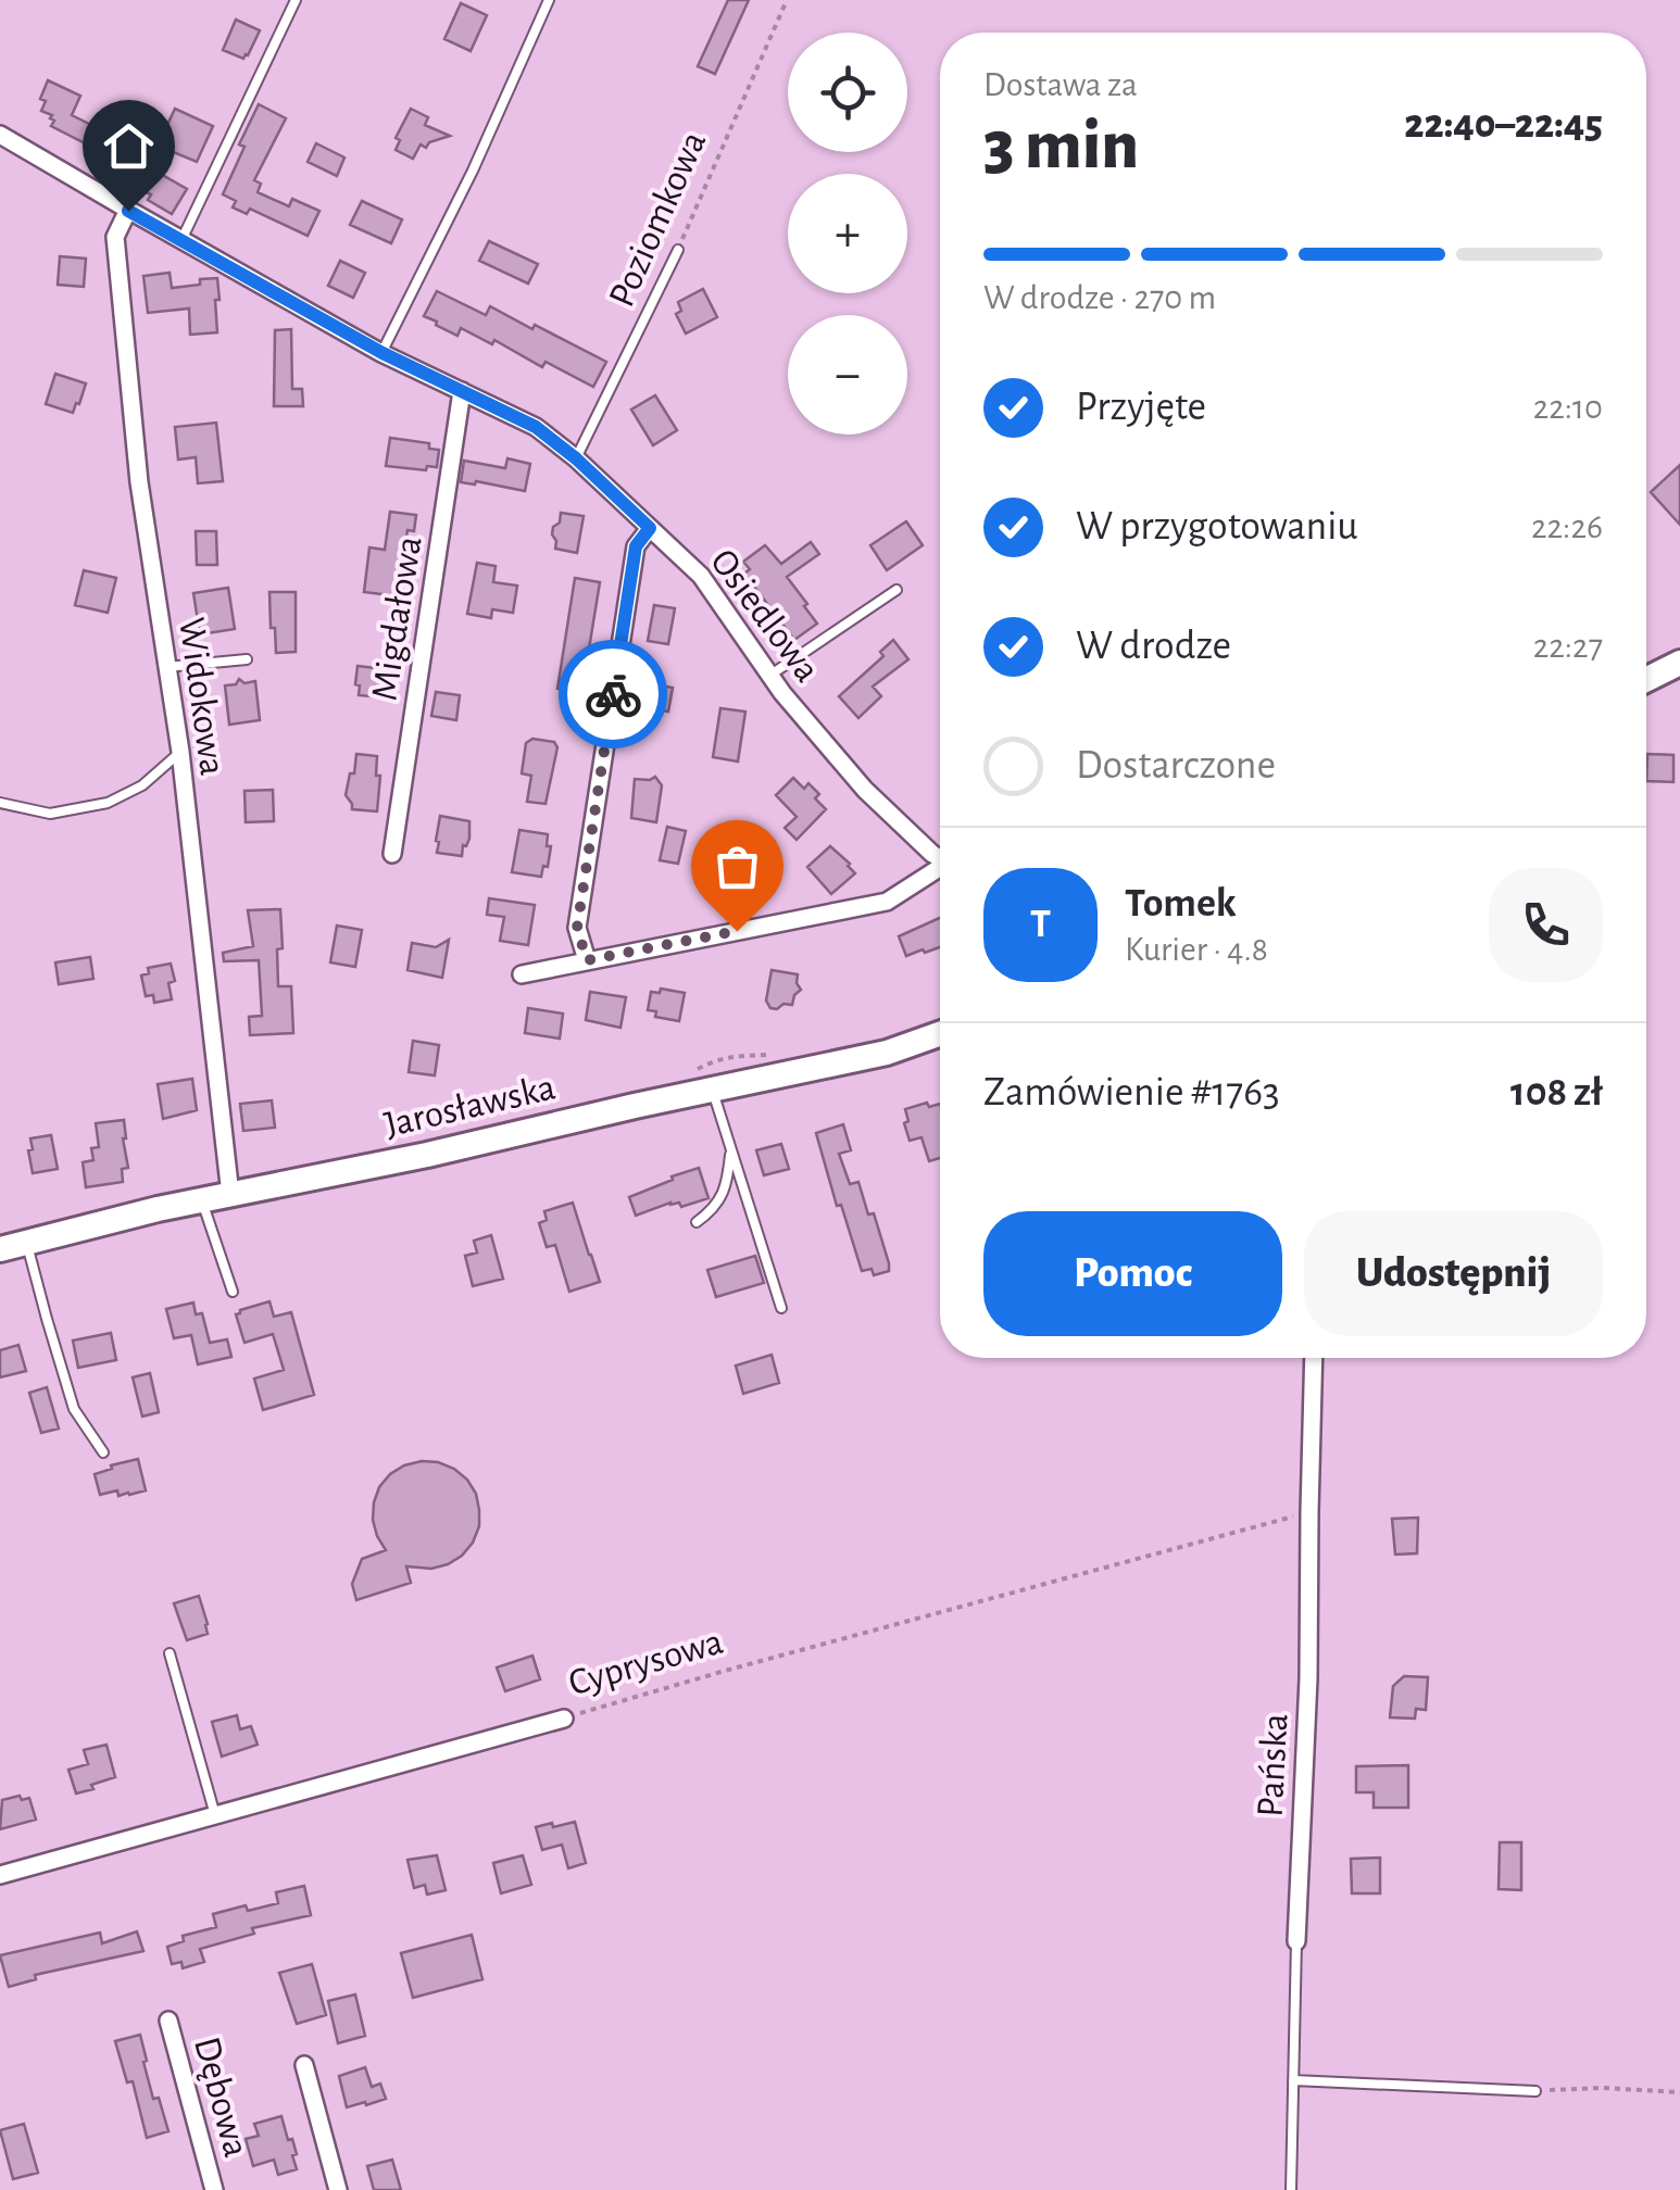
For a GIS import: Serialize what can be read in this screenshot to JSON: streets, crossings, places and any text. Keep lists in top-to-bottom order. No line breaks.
{"streets":{"main road":["Jarosławska"],"street":["Osiedlowa","Migdałowa","Widokowa","Cyprysowa","Pańska","Dębowa"],"lane":["Poziomkowa"]},"crossings":[["Poziomkowa","Osiedlowa"],["Osiedlowa","Migdałowa"],["Osiedlowa","Widokowa"],["Widokowa","Jarosławska"],["Cyprysowa","Pańska"]],"page":{"map_buttons":["+","−"],"heading":["3 min","Dostawa za","22:40–22:45"],"panel":["Tomek","Kurier · 4.8","Zamówienie #1763","108 zł"],"bar":"W drodze · 270 m","list":[["Przyjęte","22:10"],["W przygotowaniu","22:26"],["W drodze","22:27"],"Dostarczone"],"round":"T","buttons":["Pomoc","Udostępnij"]}}
